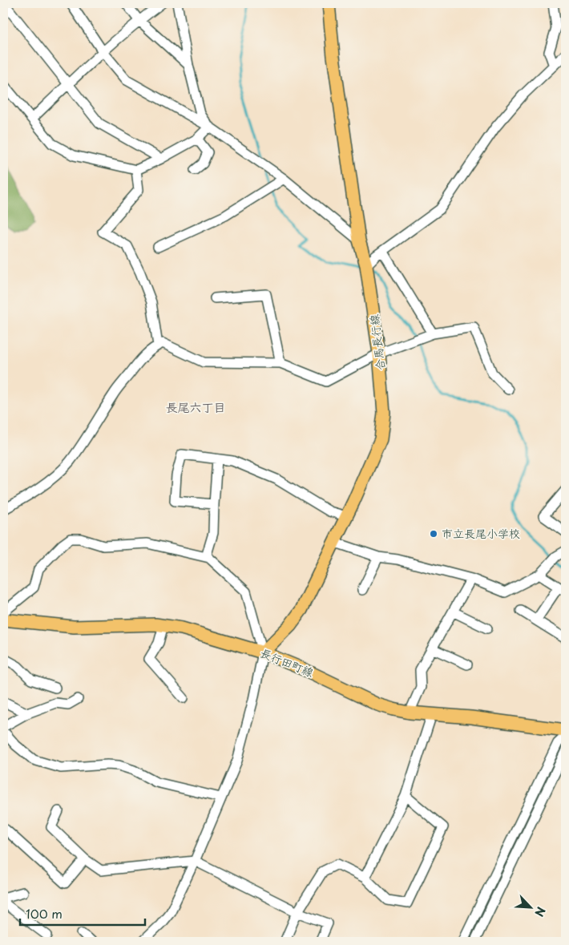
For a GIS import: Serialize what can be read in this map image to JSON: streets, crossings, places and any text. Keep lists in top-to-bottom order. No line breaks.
{"streets":{"main road":["合馬長行線","長行田町線"]},"crossings":[["合馬長行線","長行田町線"]],"districts":["長尾六丁目"],"places":["市立長尾小学校"],"scale_bar":"100 m","north":"bottom right"}
